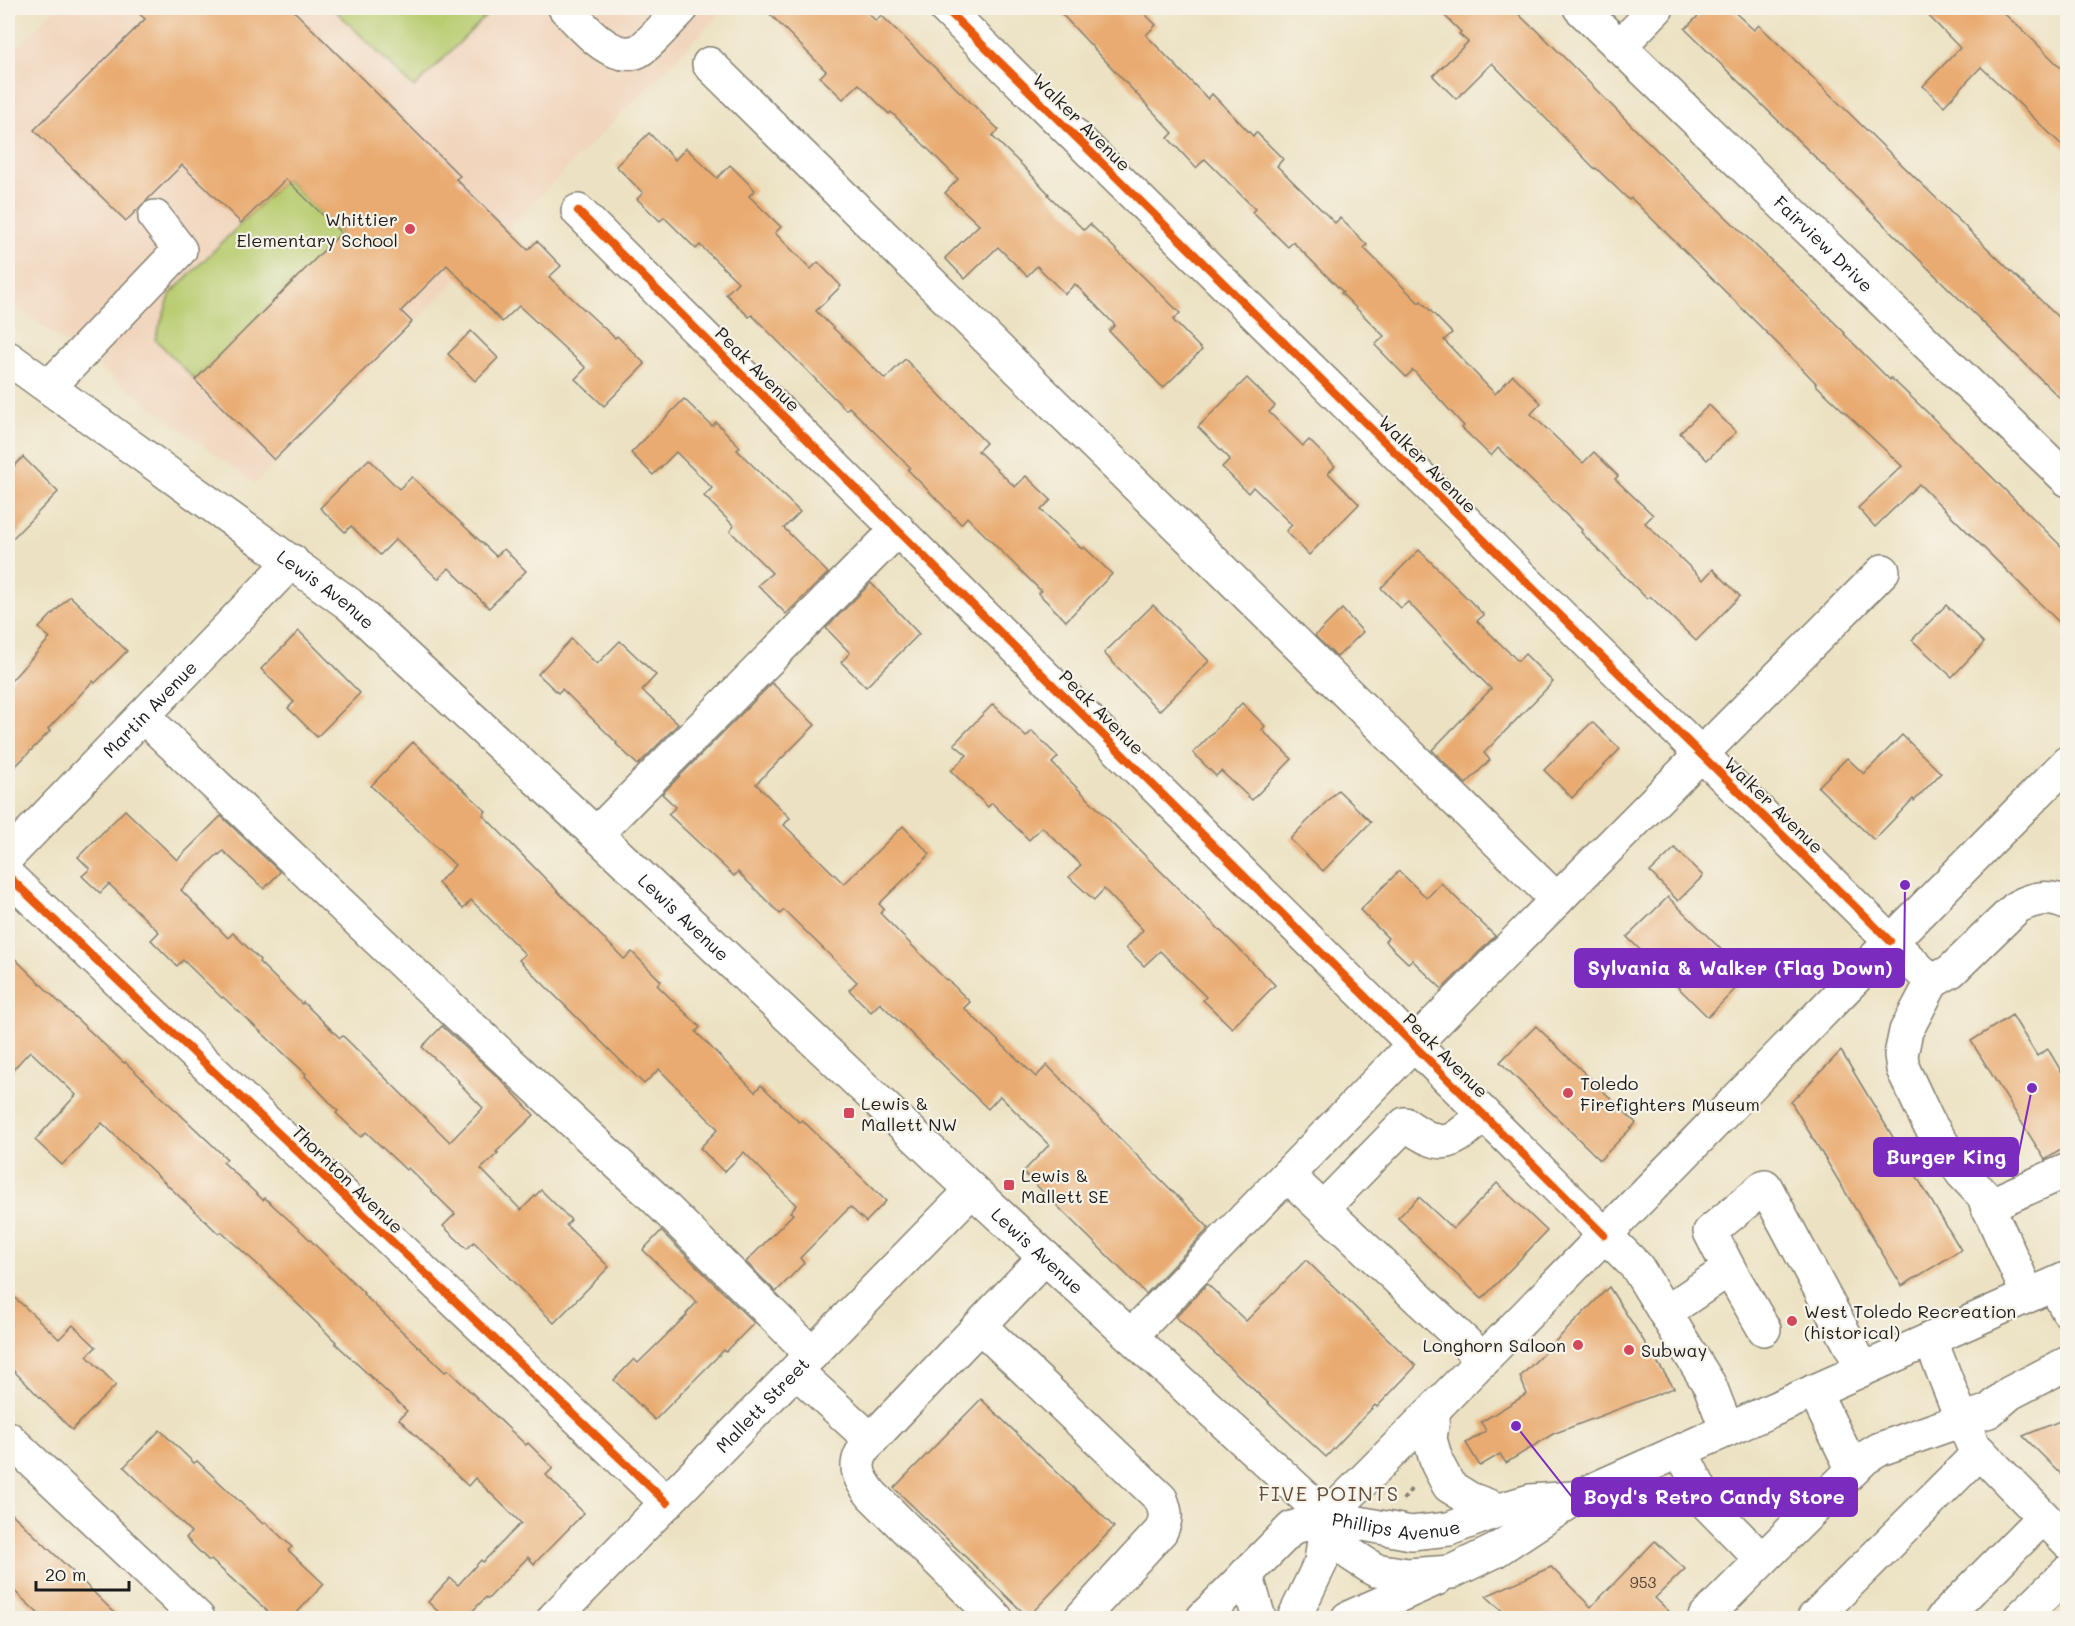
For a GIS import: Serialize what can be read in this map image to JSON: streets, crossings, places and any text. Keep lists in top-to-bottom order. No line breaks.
{"streets":{"street":["Walker Avenue","Fairview Drive","Peak Avenue","Lewis Avenue","Martin Avenue","Thornton Avenue","Mallett Street","Phillips Avenue"]},"crossings":[["Peak Avenue","Phillips Avenue"],["Lewis Avenue","Martin Avenue"],["Lewis Avenue","Mallett Street"],["Lewis Avenue","Phillips Avenue"],["Thornton Avenue","Mallett Street"]],"districts":["FIVE POINTS"],"places":{"other":["Whittier Elementary School","Sylvania & Walker (Flag Down)","Burger King","Toledo Firefighters Museum","West Toledo Recreation (historical)","Longhorn Saloon","Subway","Boyd's Retro Candy Store"],"transit":["Lewis & Mallett NW","Lewis & Mallett SE"]},"house_numbers":["953"],"scale_bar":"20 m"}
